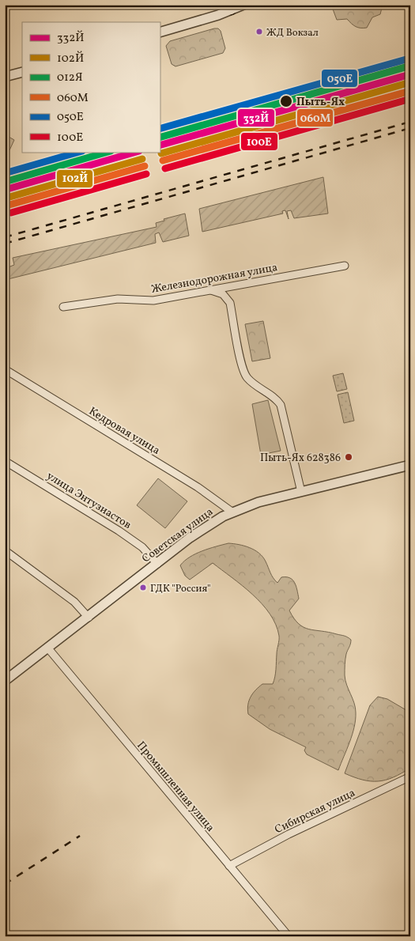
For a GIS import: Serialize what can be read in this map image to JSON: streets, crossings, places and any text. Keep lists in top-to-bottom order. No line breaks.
{"streets":{"street":["Железнодорожная улица","Кедровая улица","улица Энтузиастов","Советская улица","Промышленная улица","Сибирская улица"]},"crossings":[["Кедровая улица","Советская улица"],["улица Энтузиастов","Советская улица"],["Советская улица","Промышленная улица"],["Промышленная улица","Сибирская улица"]],"places":["ЖД Вокзал","Пыть-Ях","Пыть-Ях 628386","ГДК \"Россия\""],"lines":["transit line 050Е","transit line 012Я","transit line 332Й","transit line 102Й","transit line 060М","transit line 100Е"],"legend":["332Й","102Й","012Я","060М","050Е","100Е"]}
